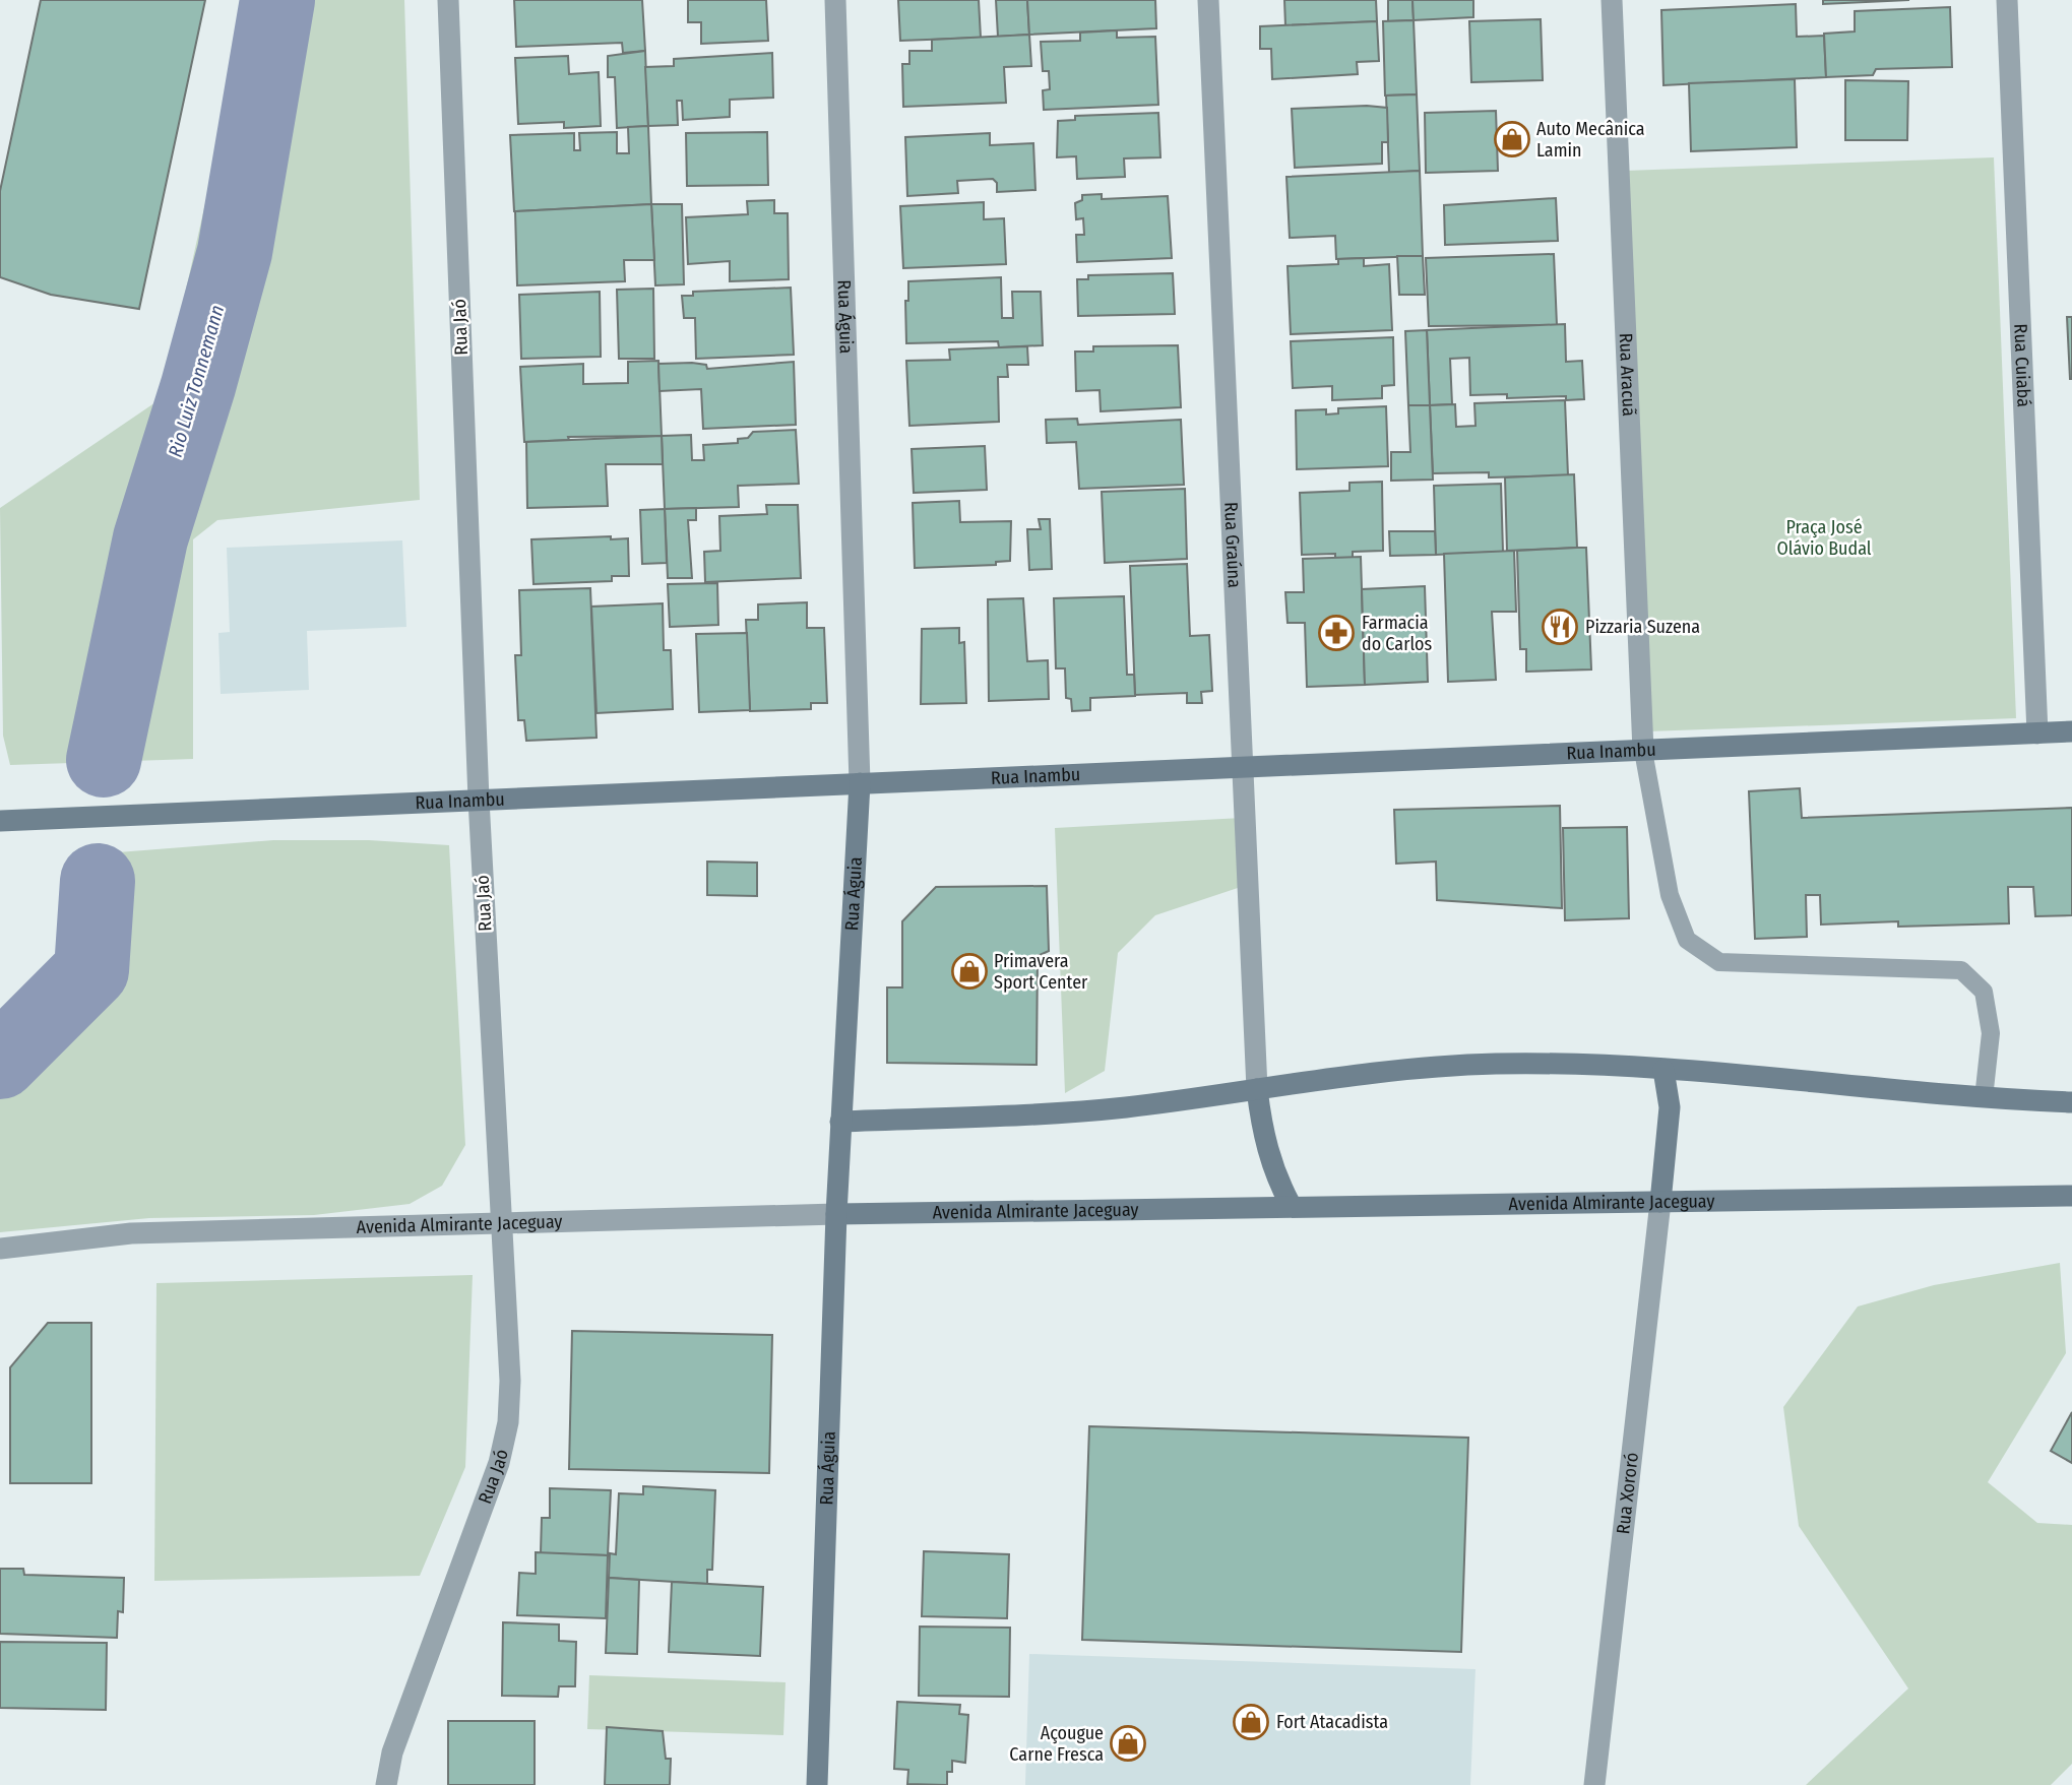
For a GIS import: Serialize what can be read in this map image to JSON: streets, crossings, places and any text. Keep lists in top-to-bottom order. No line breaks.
{"streets":{"street":["Rua Águia","Rua Jaó","Rua Cuiabá","Rua Aracuã","Rua Graúna","Rua Inambu","Avenida Almirante Jaceguay","Rua Xororó"]},"crossings":[["Rua Águia","Rua Inambu"],["Rua Águia","Avenida Almirante Jaceguay"],["Rua Jaó","Rua Inambu"],["Rua Jaó","Avenida Almirante Jaceguay"],["Rua Cuiabá","Rua Inambu"],["Rua Aracuã","Rua Inambu"],["Rua Graúna","Rua Inambu"],["Avenida Almirante Jaceguay","Rua Xororó"]],"water":["Rio Luiz Tonnemann"],"parks":["Praça José Olávio Budal"],"places":{"shop":["Auto Mecânica Lamin","Primavera Sport Center","Fort Atacadista","Açougue Carne Fresca"],"restaurant":["Pizzaria Suzena"],"pharmacy":["Farmacia do Carlos"]}}
